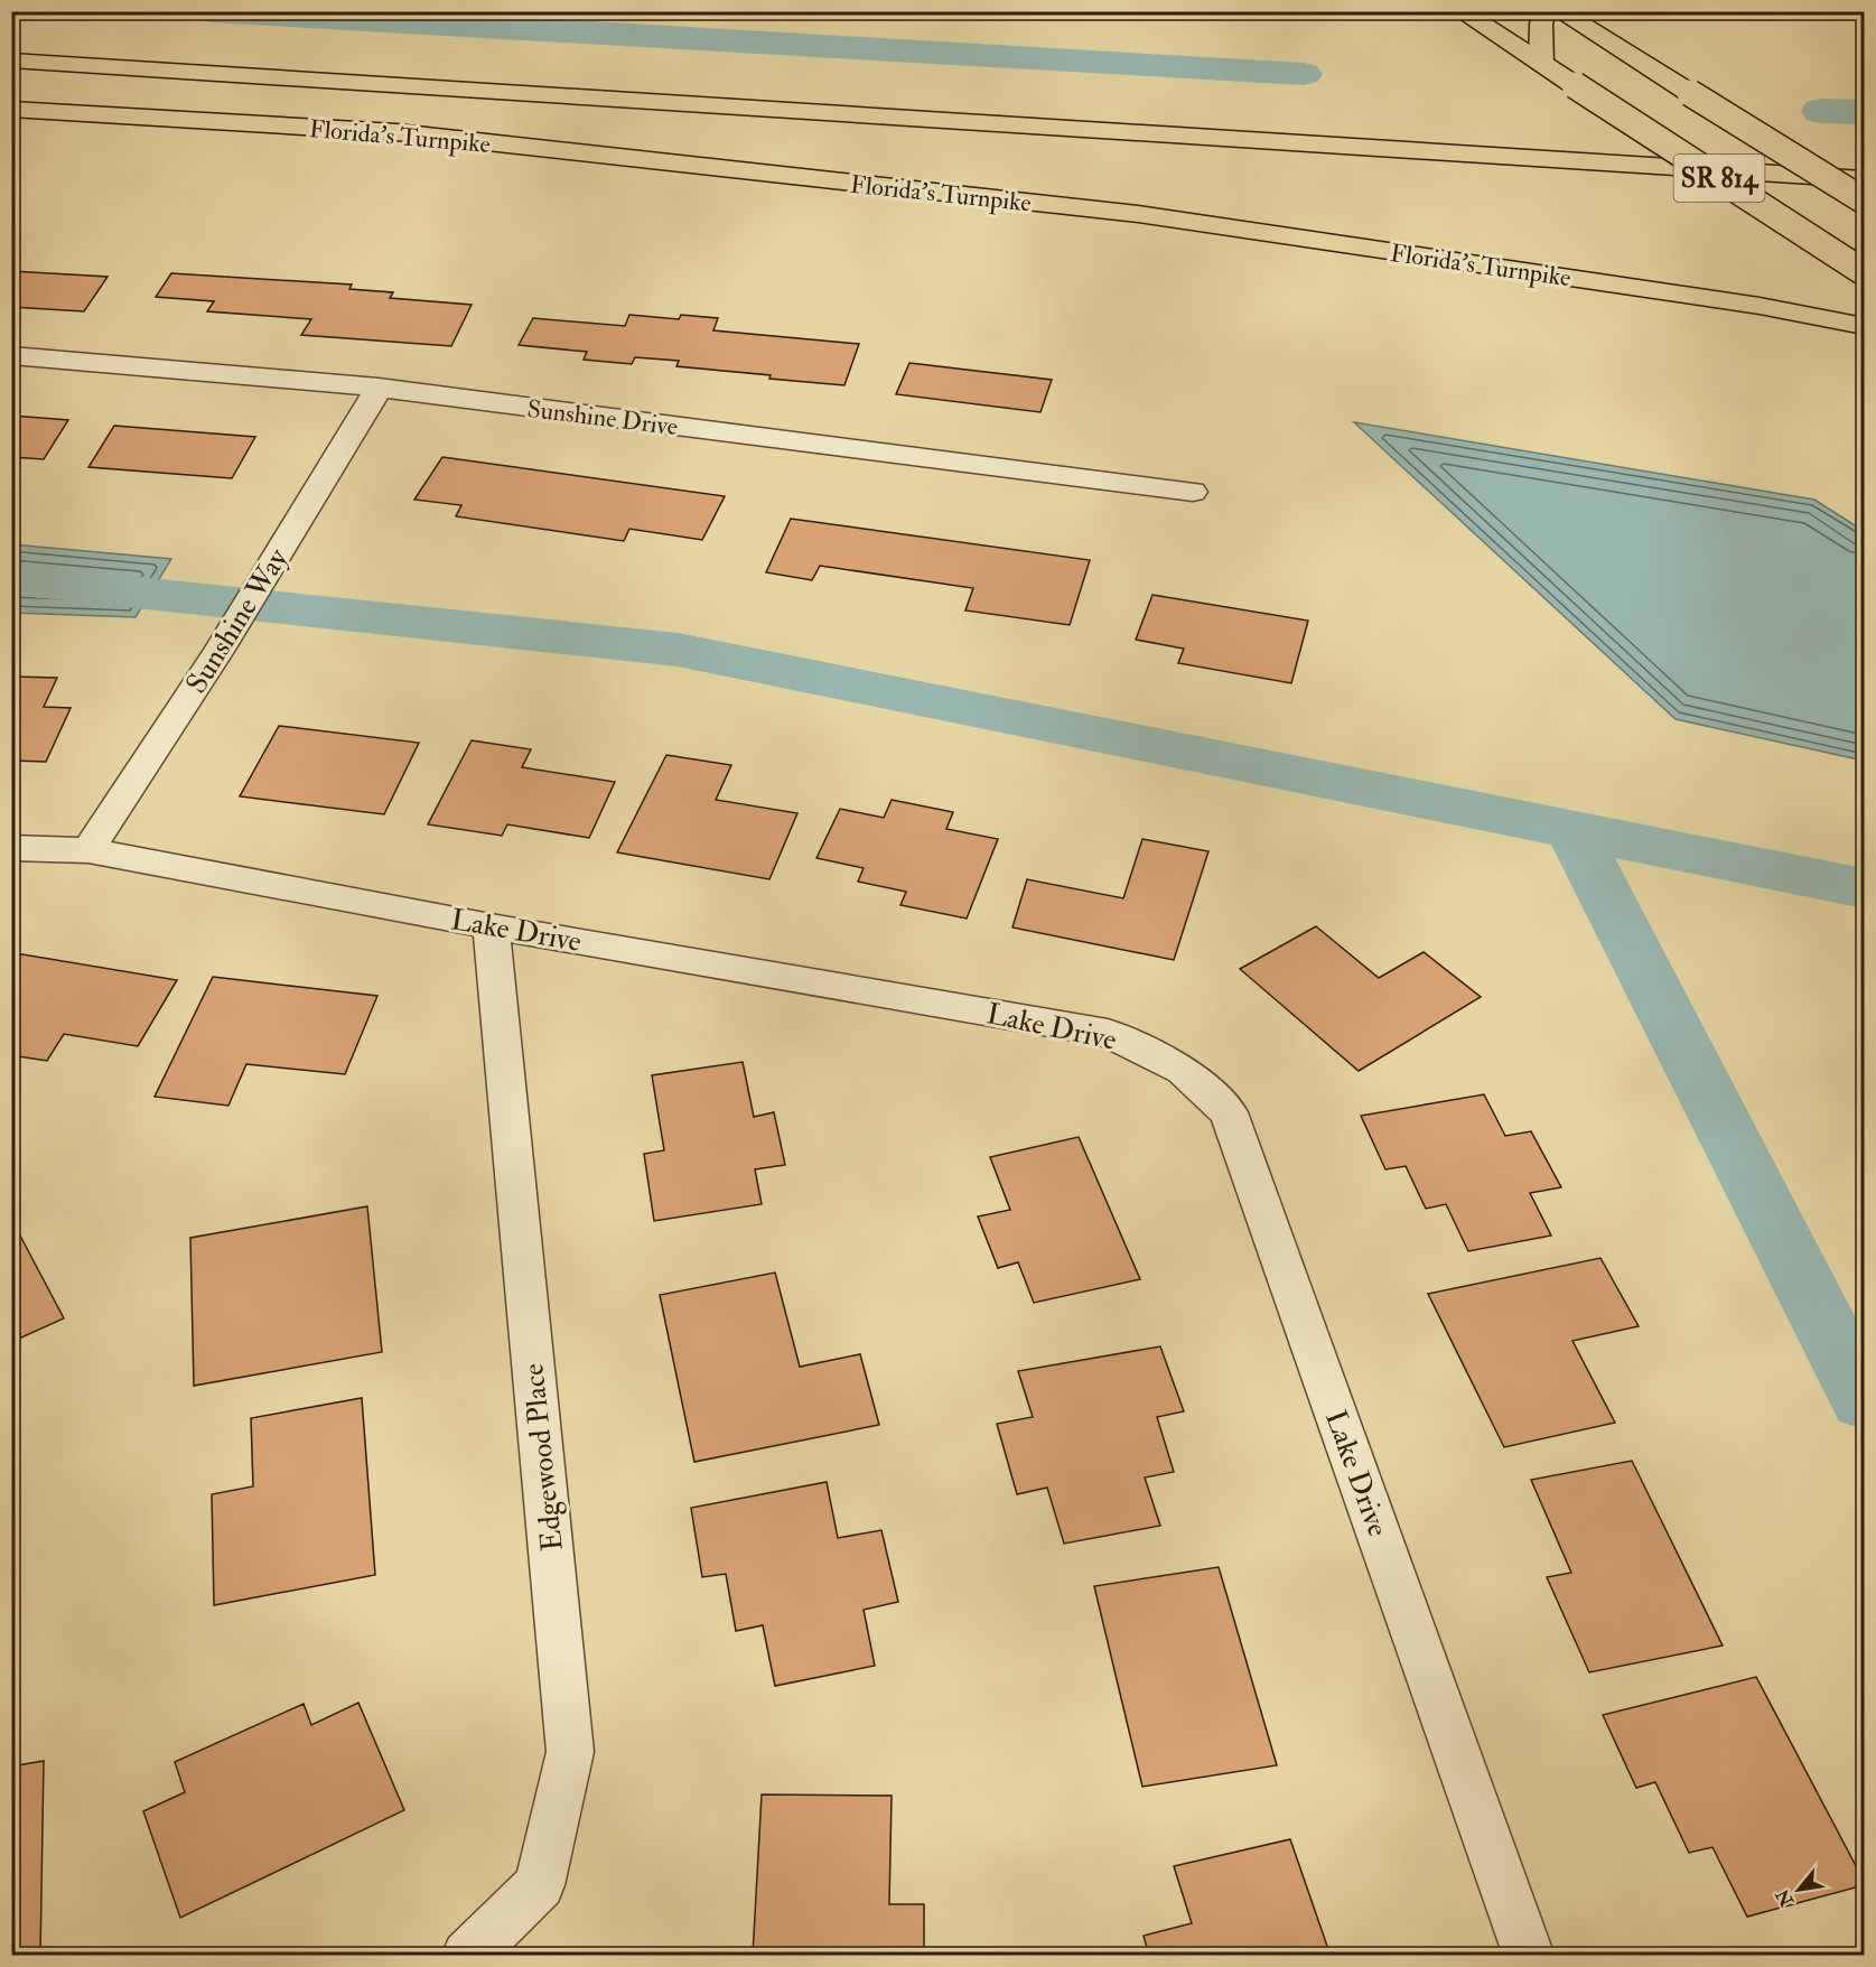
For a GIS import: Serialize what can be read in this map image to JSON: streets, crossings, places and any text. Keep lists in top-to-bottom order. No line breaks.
{"streets":{"main road":["Florida's Turnpike","SR 814"],"street":["Sunshine Drive","Sunshine Way","Lake Drive","Edgewood Place"]},"crossings":[["Sunshine Drive","Sunshine Way"],["Sunshine Way","Lake Drive"],["Lake Drive","Edgewood Place"]],"north":"bottom left"}
